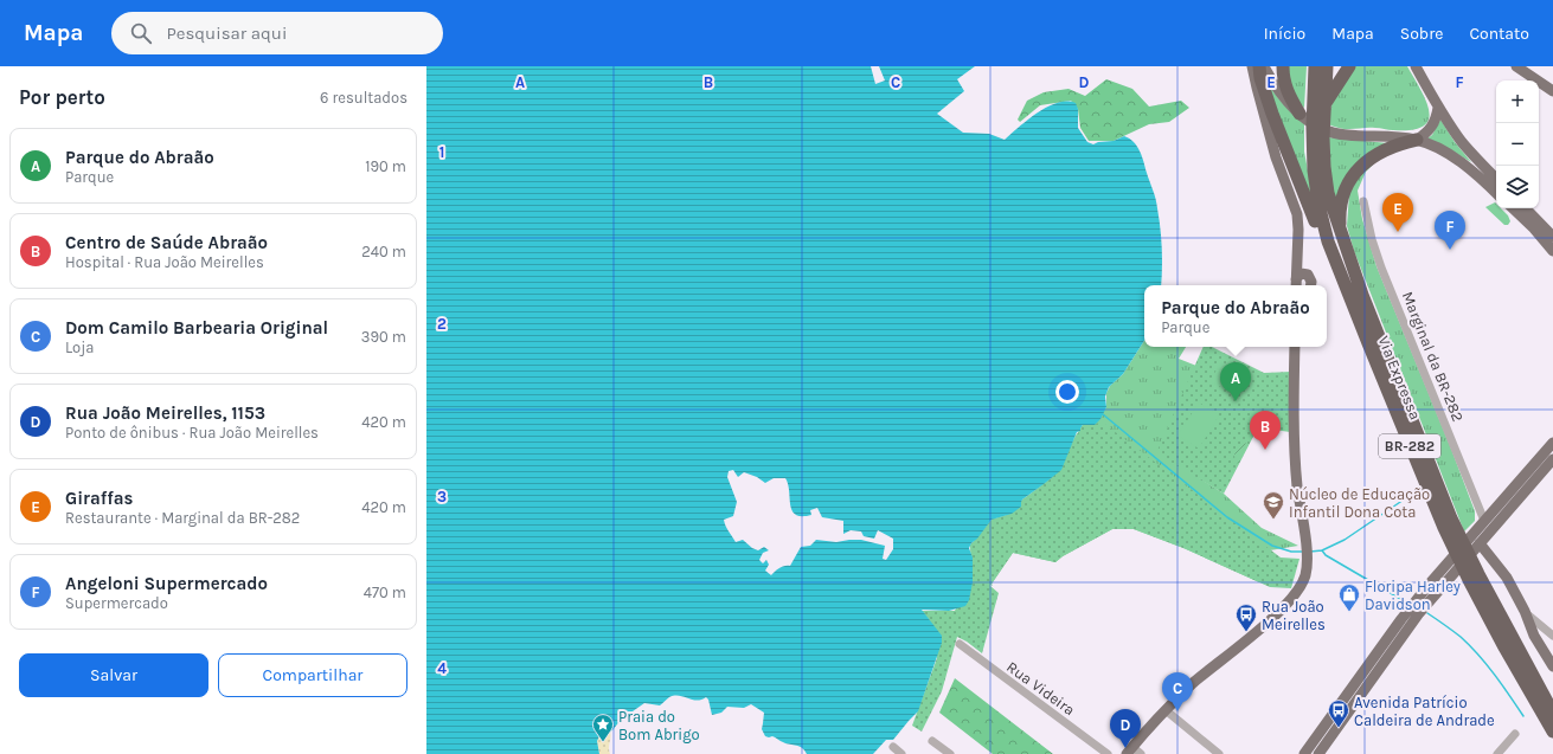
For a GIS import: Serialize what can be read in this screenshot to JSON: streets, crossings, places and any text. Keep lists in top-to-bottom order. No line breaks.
{"streets":{"highway":["Via Expressa","BR-282"],"street":["Marginal da BR-282","Rua Videira"]},"places":{"school or university":["Núcleo de Educação Infantil Dona Cota"],"shop":["Floripa Harley Davidson"],"bus stop":["Rua João Meirelles","Avenida Patrício Caldeira de Andrade"],"place":["Praia do Bom Abrigo"]},"page":{"header":"Mapa","search":"Pesquisar aqui","nav":["Início","Mapa","Sobre","Contato"],"heading":["Por perto","6 resultados"],"map_buttons":["+","−"],"list":[{"mark":"A","name":"Parque do Abraão","note":"Parque","value":"190 m"},{"mark":"B","name":"Centro de Saúde Abraão","note":"Hospital · Rua João Meirelles","value":"240 m"},{"mark":"C","name":"Dom Camilo Barbearia Original","note":"Loja","value":"390 m"},{"mark":"D","name":"Rua João Meirelles, 1153","note":"Ponto de ônibus · Rua João Meirelles","value":"420 m"},{"mark":"E","name":"Giraffas","note":"Restaurante · Marginal da BR-282","value":"420 m"},{"mark":"F","name":"Angeloni Supermercado","note":"Supermercado","value":"470 m"}],"pins":["E","F","A","B","C","D"],"popup":["Parque do Abraão","Parque"],"buttons":["Salvar","Compartilhar"]},"grid":{"columns":["A","B","C","D","E","F"],"rows":["1","2","3","4"]}}
